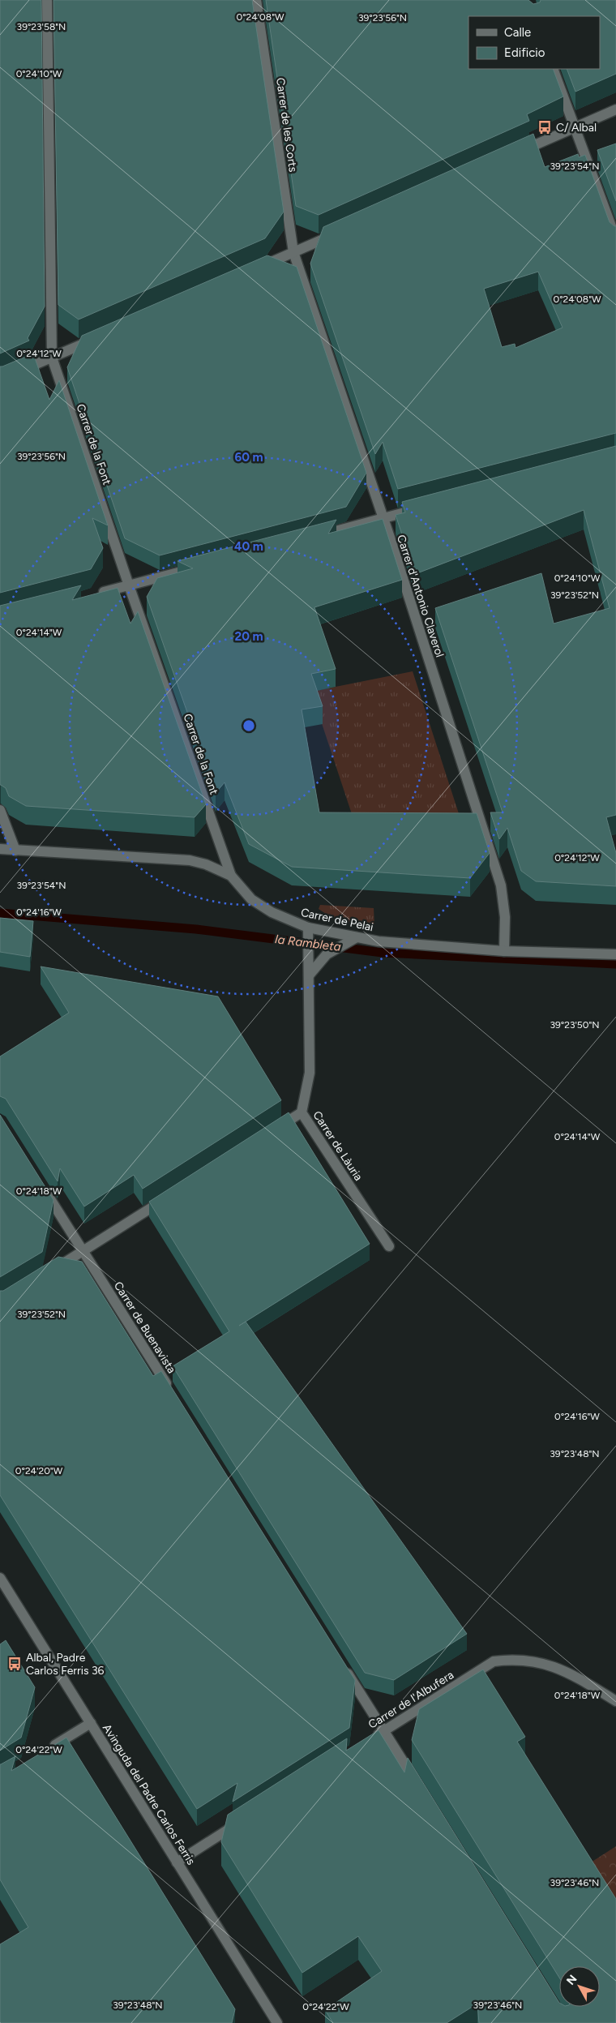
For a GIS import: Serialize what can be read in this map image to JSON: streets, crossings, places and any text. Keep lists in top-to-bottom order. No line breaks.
{"streets":{"street":["Carrer de les Corts","Carrer de la Font","Carrer d'Antonio Claverol","Carrer de Pelai","Carrer de Làuria","Carrer de Buenavista","Carrer de l'Albufera","Avinguda del Padre Carlos Ferris"]},"crossings":[["Carrer de les Corts","Carrer d'Antonio Claverol"],["Carrer de la Font","Carrer de Pelai"],["Carrer d'Antonio Claverol","Carrer de Pelai"],["Carrer de Pelai","Carrer de Làuria"]],"water":["la Rambleta"],"places":{"bus stop":["C/ Albal","Albal, Padre Carlos Ferris 36"]},"legend":["Calle","Edificio"],"north":"top left","coordinates":["0°24'08\"W","39°23'56\"N","39°23'58\"N","0°24'10\"W","39°23'54\"N","0°24'12\"W","39°23'52\"N","0°24'14\"W","0°24'16\"W","39°23'50\"N","0°24'18\"W","39°23'48\"N","0°24'20\"W","0°24'22\"W","39°23'46\"N"],"rings":["60 m","40 m","20 m"]}
